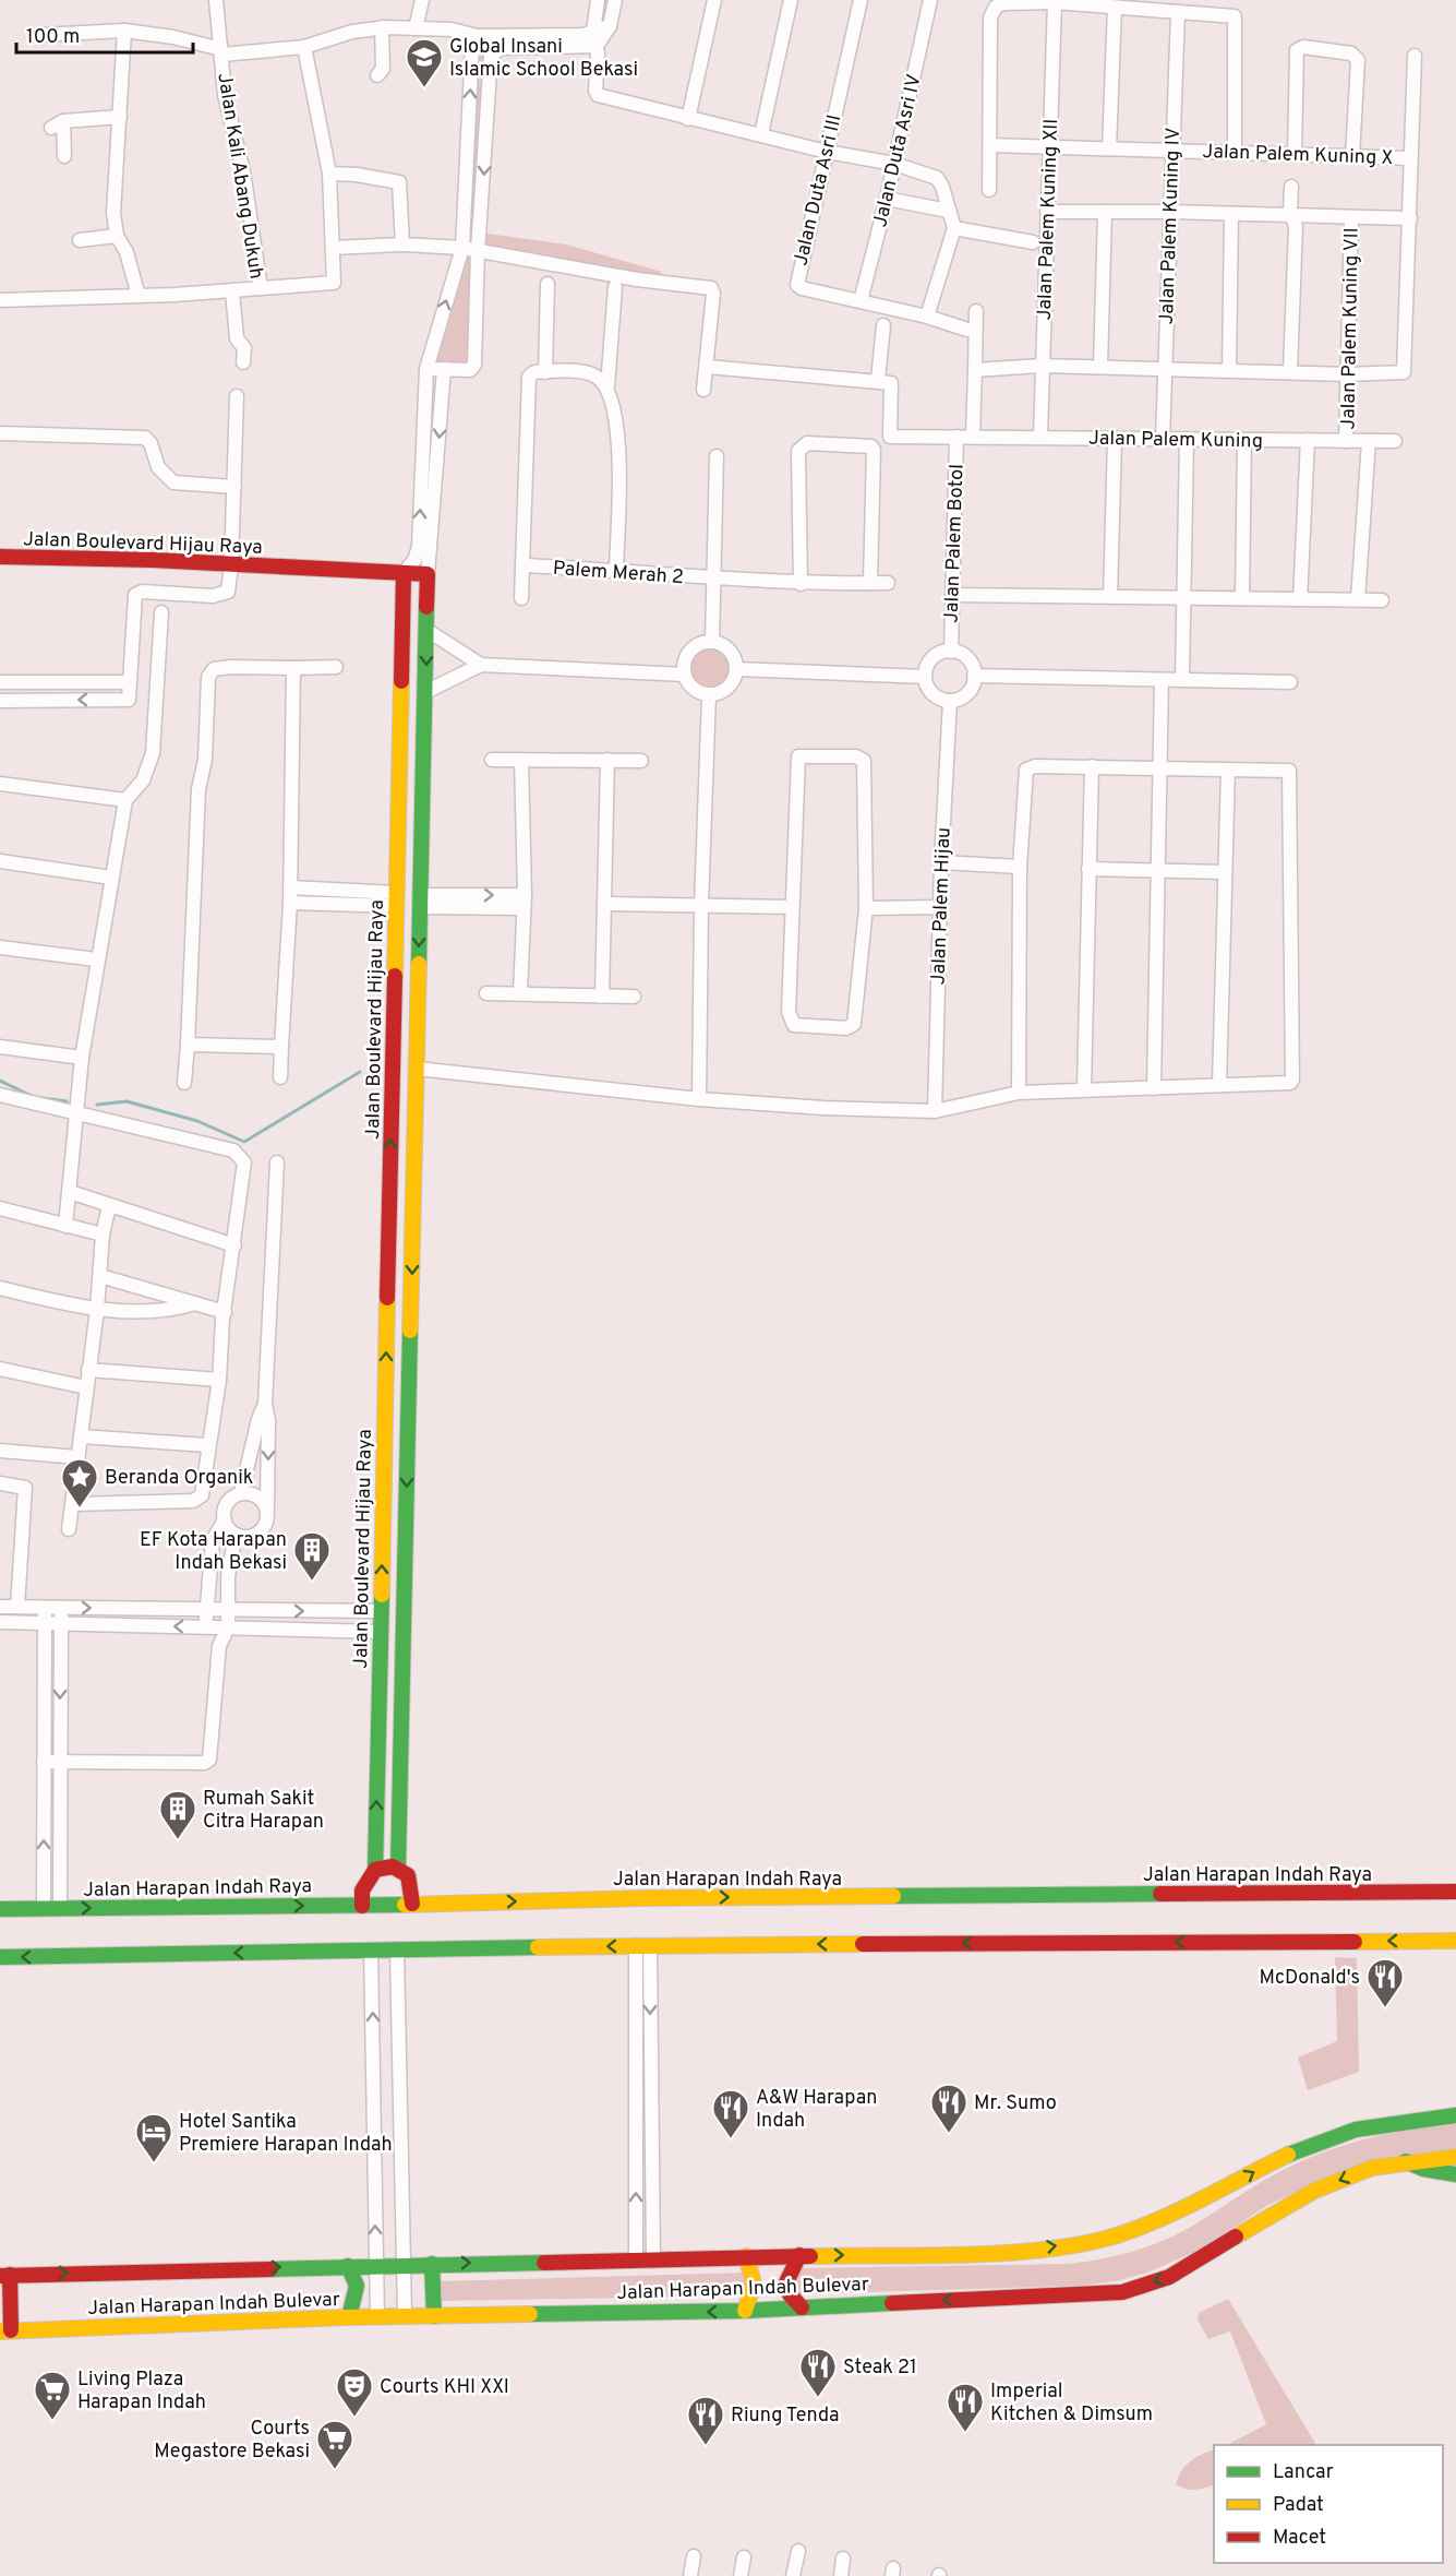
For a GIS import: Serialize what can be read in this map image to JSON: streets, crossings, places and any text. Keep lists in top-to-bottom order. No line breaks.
{"streets":{"main road":["Jalan Boulevard Hijau Raya","Jalan Harapan Indah Raya","Jalan Harapan Indah Bulevar"],"street":["Jalan Duta Asri IV","Jalan Palem Kuning X","Jalan Kali Abang Dukuh","Jalan Duta Asri III","Jalan Palem Kuning XII","Jalan Palem Kuning IV","Jalan Palem Kuning VII","Jalan Palem Kuning","Jalan Palem Botol","Palem Merah 2","Jalan Palem Hijau"]},"crossings":[["Jalan Duta Asri IV","Jalan Duta Asri III"],["Jalan Palem Kuning X","Jalan Palem Kuning XII"],["Jalan Palem Kuning X","Jalan Palem Kuning IV"],["Jalan Palem Kuning XII","Jalan Palem Kuning"],["Jalan Palem Kuning IV","Jalan Palem Kuning"],["Jalan Palem Kuning VII","Jalan Palem Kuning"],["Jalan Palem Kuning","Jalan Palem Botol"],["Jalan Palem Botol","Jalan Palem Hijau"]],"places":{"school or university":["Global Insani Islamic School Bekasi"],"place":["Beranda Organik"],"building":["EF Kota Harapan Indah Bekasi","Rumah Sakit Citra Harapan"],"restaurant":["McDonald's","Mr. Sumo","A&W Harapan Indah","Steak 21","Imperial Kitchen & Dimsum","Riung Tenda"],"hotel":["Hotel Santika Premiere Harapan Indah"],"theatre":["Courts KHI XXI"],"supermarket":["Living Plaza Harapan Indah","Courts Megastore Bekasi"]},"legend":["Lancar","Padat","Macet"],"scale_bar":"100 m"}
